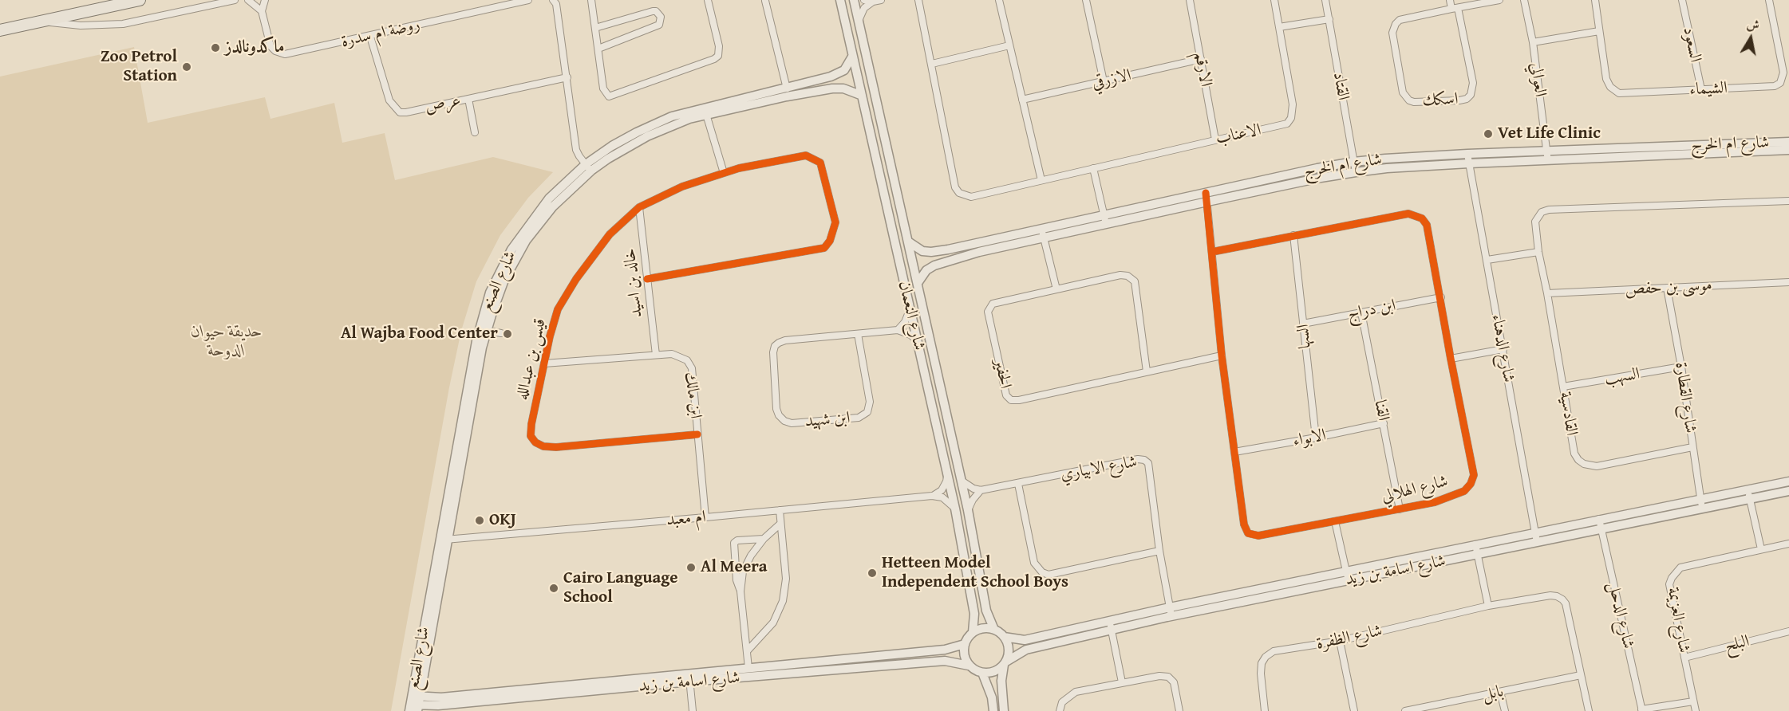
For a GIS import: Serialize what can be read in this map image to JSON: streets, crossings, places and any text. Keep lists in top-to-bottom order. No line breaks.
{"streets":{"street":["روضة ام سدرة","السعود","الارقم","الازرقي","العوالي","القتاد","الشيماء","اسكك","عرص","الاعناب","شارع ام الخرج","شارع الصنع","خالد بن اسيد","موسى بن حفص","ابن دراج","شارع النعمان","السها","شارع الدهناء","قيس بن عبدالله","الحفير","السهب","ابن مالك","شارع القطارة","القنا","القادسية","ابن شهيد","الابواء","شارع الابياري","شارع الهلالي","ام معبد","شارع اسامة بن زيد","شارع الدحل","شارع العزيمة","شارع الظفرة","البلح","بابل"]},"crossings":[["روضة ام سدرة","عرص"],["السعود","الشيماء"],["الارقم","الازرقي"],["الارقم","الاعناب"],["العوالي","شارع ام الخرج"],["القتاد","شارع ام الخرج"],["شارع ام الخرج","شارع النعمان"],["شارع ام الخرج","شارع الدهناء"],["شارع ام الخرج","شارع الهلالي"],["شارع الصنع","شارع النعمان"],["شارع الصنع","ام معبد"],["شارع الصنع","شارع اسامة بن زيد"],["خالد بن اسيد","قيس بن عبدالله"],["خالد بن اسيد","ابن مالك"],["موسى بن حفص","شارع القطارة"],["موسى بن حفص","القادسية"],["ابن دراج","السها"],["ابن دراج","القنا"],["ابن دراج","شارع الهلالي"],["شارع النعمان","شارع اسامة بن زيد"],["السها","الابواء"],["السها","شارع الهلالي"],["شارع الدهناء","شارع اسامة بن زيد"],["قيس بن عبدالله","ابن مالك"],["الحفير","شارع الهلالي"],["السهب","شارع القطارة"],["السهب","القادسية"],["ابن مالك","ام معبد"],["شارع القطارة","القادسية"],["شارع القطارة","شارع اسامة بن زيد"],["القنا","الابواء"],["القنا","شارع الهلالي"],["الابواء","شارع الهلالي"],["شارع الابياري","شارع اسامة بن زيد"],["شارع اسامة بن زيد","شارع الدحل"],["شارع العزيمة","البلح"],["شارع الظفرة","بابل"]],"parks":["حديقة حيوان الدوحة"],"places":["ماكدونالدز","Zoo Petrol Station","Vet Life Clinic","Al Wajba Food Center","OKJ","Al Meera","Hetteen Model Independent School Boys","Cairo Language School"],"north":"top"}
